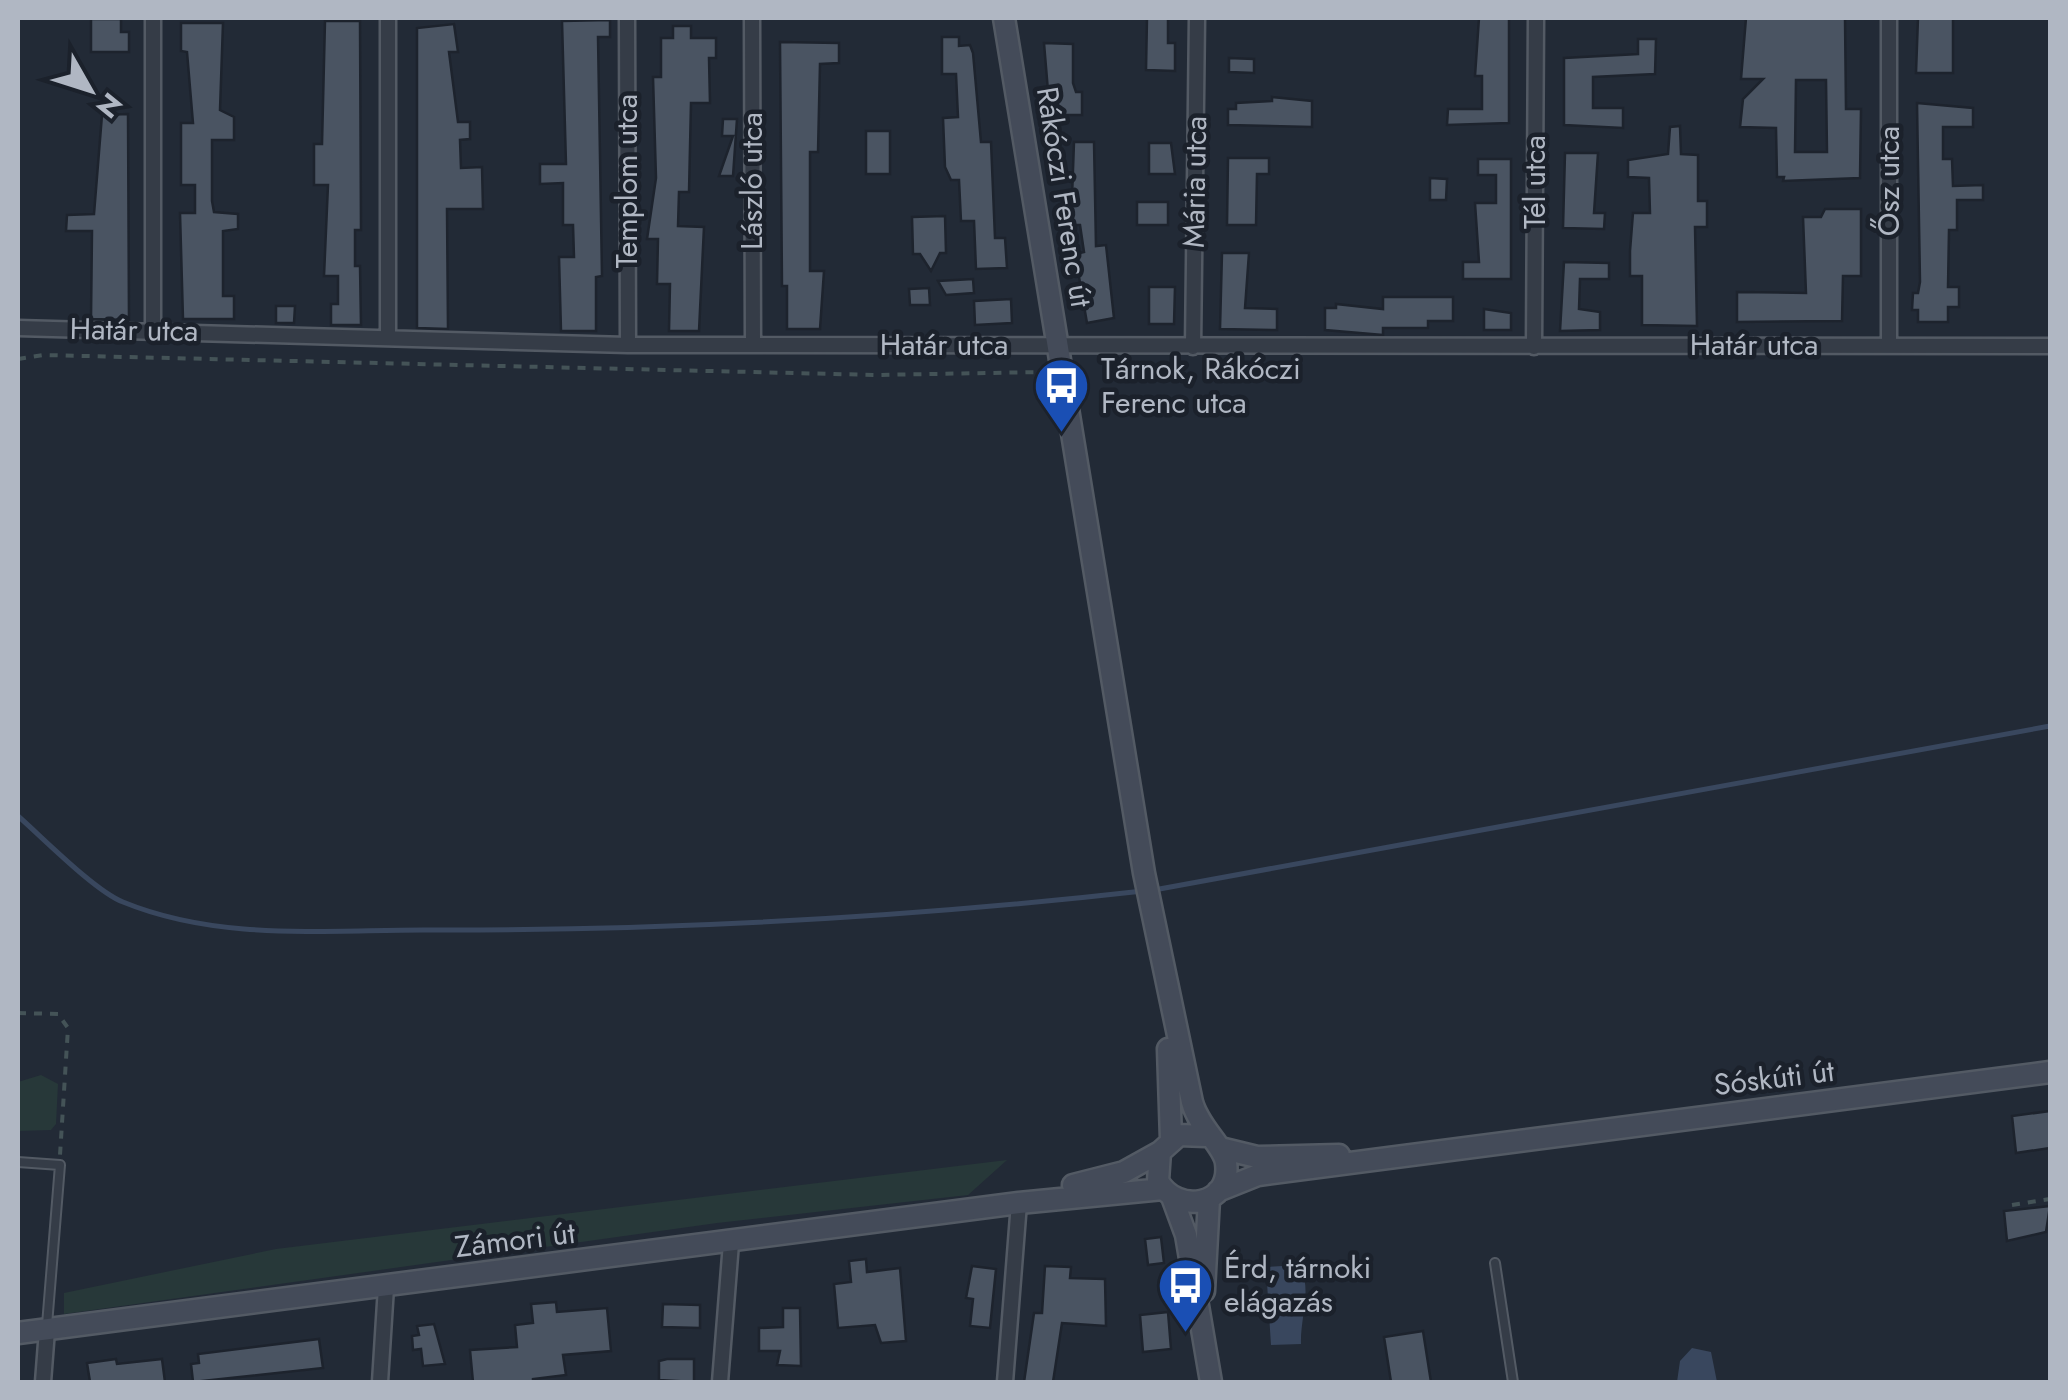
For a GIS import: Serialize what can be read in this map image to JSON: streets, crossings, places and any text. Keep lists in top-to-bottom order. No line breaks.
{"streets":{"main road":["Rákóczi Ferenc út","Sóskúti út","Zámori út"],"street":["Templom utca","László utca","Ősz utca","Mária utca","Tél utca","Határ utca"]},"crossings":[["Templom utca","Határ utca"],["László utca","Határ utca"],["Ősz utca","Határ utca"],["Mária utca","Határ utca"],["Tél utca","Határ utca"],["Rákóczi Ferenc út","Határ utca"],["Sóskúti út","Zámori út"]],"places":{"bus stop":["Tárnok, Rákóczi Ferenc utca","Érd, tárnoki elágazás"]},"north":"bottom right"}
